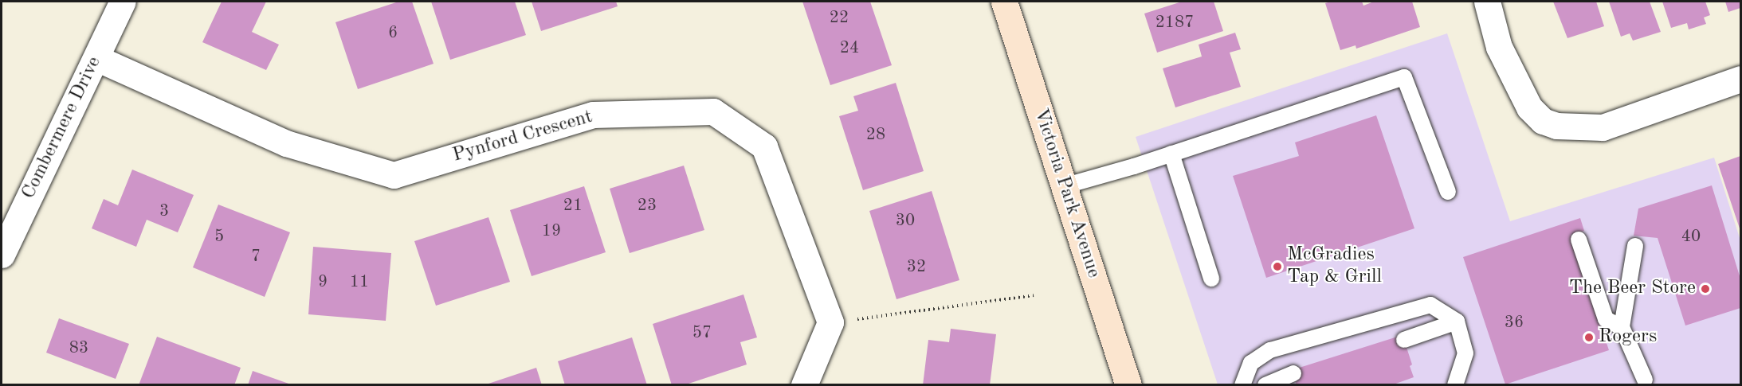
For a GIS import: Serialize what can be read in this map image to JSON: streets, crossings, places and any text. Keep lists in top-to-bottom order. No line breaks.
{"streets":{"main road":["Victoria Park Avenue"],"street":["Combermere Drive","Pynford Crescent"]},"crossings":[["Combermere Drive","Pynford Crescent"]],"places":["McGradies Tap & Grill","The Beer Store","Rogers"],"house_numbers":["22","2187","6","24","28","21","23","3","30","19","5","40","7","32","9","11","36","57","83"]}
